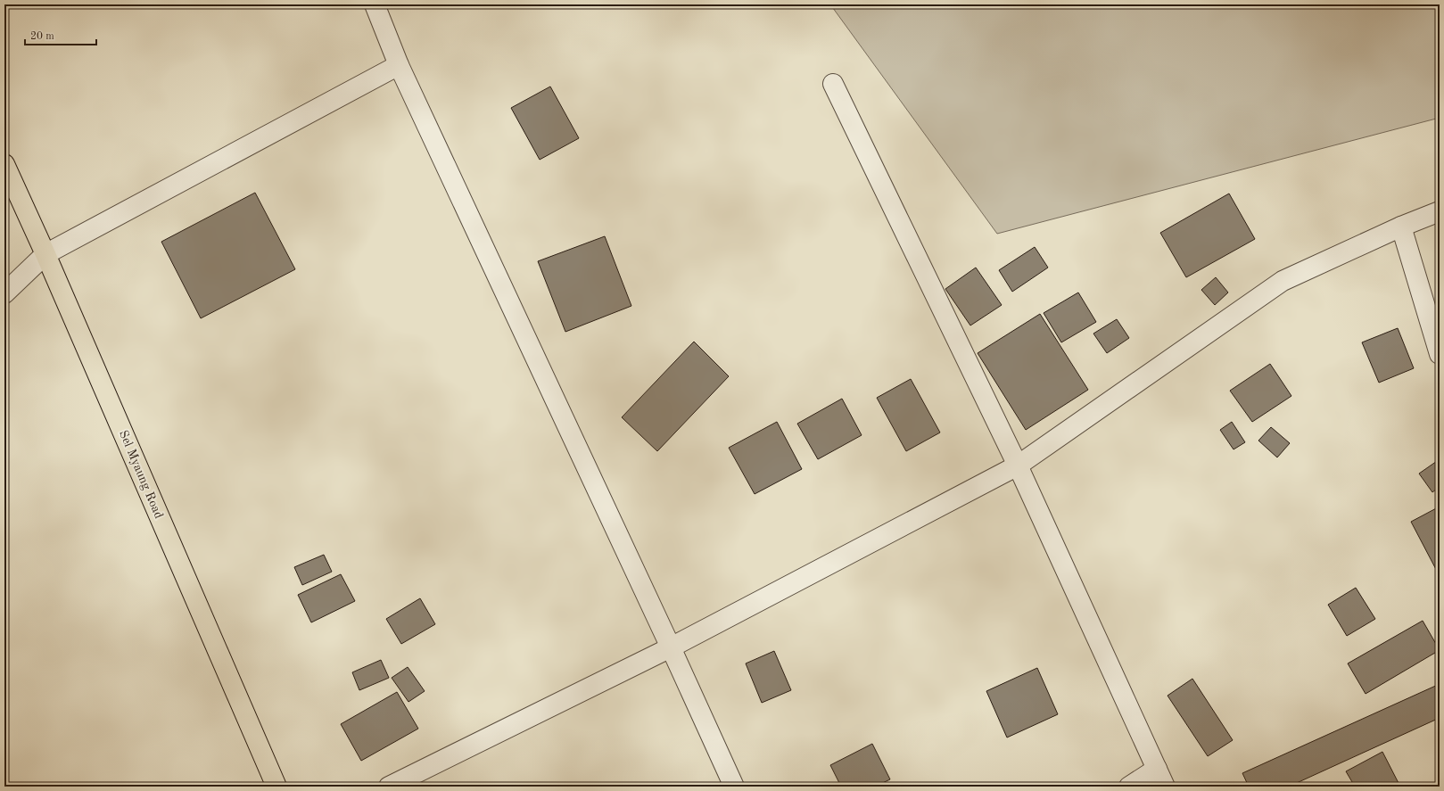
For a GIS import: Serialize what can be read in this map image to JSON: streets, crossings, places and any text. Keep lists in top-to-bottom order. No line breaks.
{"streets":{"main road":["Sel Myaung Road"]},"scale_bar":"20 m"}
